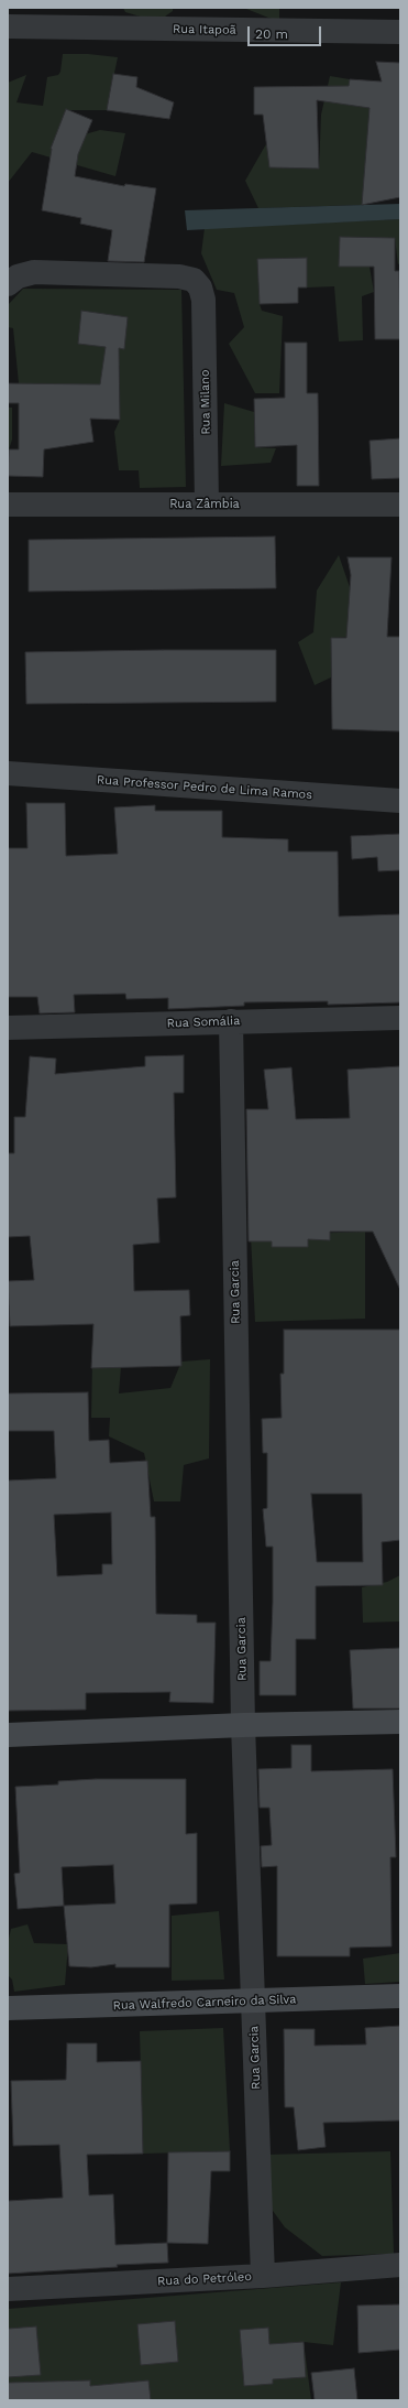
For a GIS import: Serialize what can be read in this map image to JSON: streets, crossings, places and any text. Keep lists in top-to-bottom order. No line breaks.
{"streets":{"main road":["Rua Walfredo Carneiro da Silva"],"street":["Rua Itapoã","Rua Milano","Rua Zâmbia","Rua Professor Pedro de Lima Ramos","Rua Somália","Rua Garcia","Rua do Petróleo"]},"crossings":[["Rua Milano","Rua Zâmbia"],["Rua Somália","Rua Garcia"],["Rua Garcia","Rua Walfredo Carneiro da Silva"],["Rua Garcia","Rua do Petróleo"]],"scale_bar":"20 m"}
